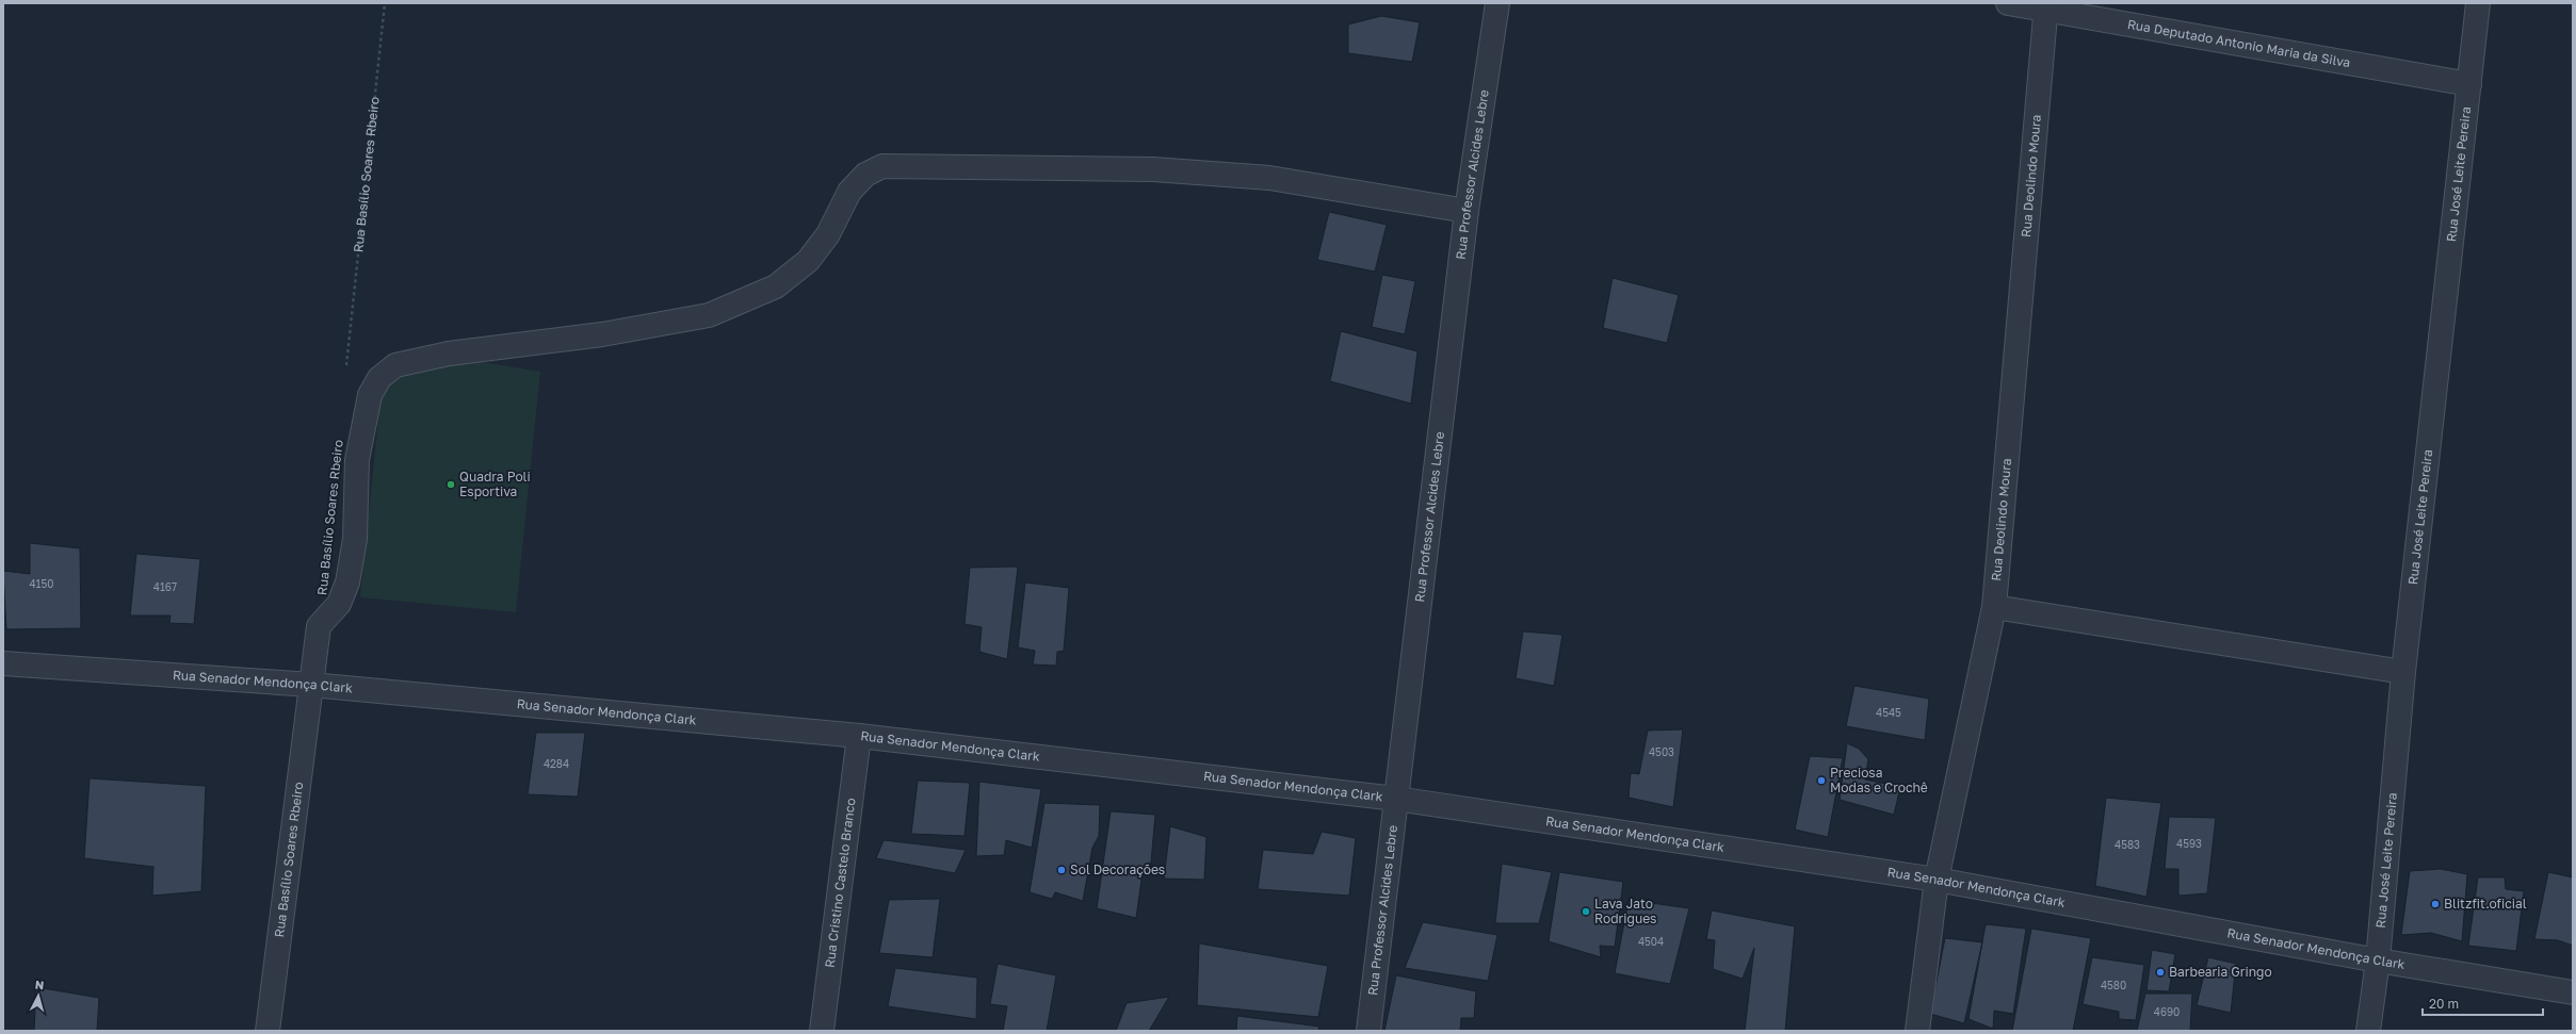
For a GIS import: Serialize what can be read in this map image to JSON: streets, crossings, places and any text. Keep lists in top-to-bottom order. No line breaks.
{"streets":{"street":["Rua Deputado Antonio Maria da Silva","Rua José Leite Pereira","Rua Basílio Soares Rbeiro","Rua Professor Alcides Lebre","Rua Deolindo Moura","Rua Senador Mendonça Clark","Rua Cristino Castelo Branco"]},"crossings":[["Rua Deputado Antonio Maria da Silva","Rua José Leite Pereira"],["Rua Deputado Antonio Maria da Silva","Rua Deolindo Moura"],["Rua José Leite Pereira","Rua Senador Mendonça Clark"],["Rua Basílio Soares Rbeiro","Rua Professor Alcides Lebre"],["Rua Basílio Soares Rbeiro","Rua Senador Mendonça Clark"],["Rua Professor Alcides Lebre","Rua Senador Mendonça Clark"],["Rua Deolindo Moura","Rua Senador Mendonça Clark"],["Rua Senador Mendonça Clark","Rua Cristino Castelo Branco"]],"places":["Quadra Poli Esportiva","Preciosa Modas e Crochê","Sol Decorações","Blitzfit.oficial","Lava Jato Rodrigues","Barbearia Gringo"],"house_numbers":["4150","4167","4545","4503","4284","4593","4583","4504","4580","4690"],"scale_bar":"20 m","north":"top"}
